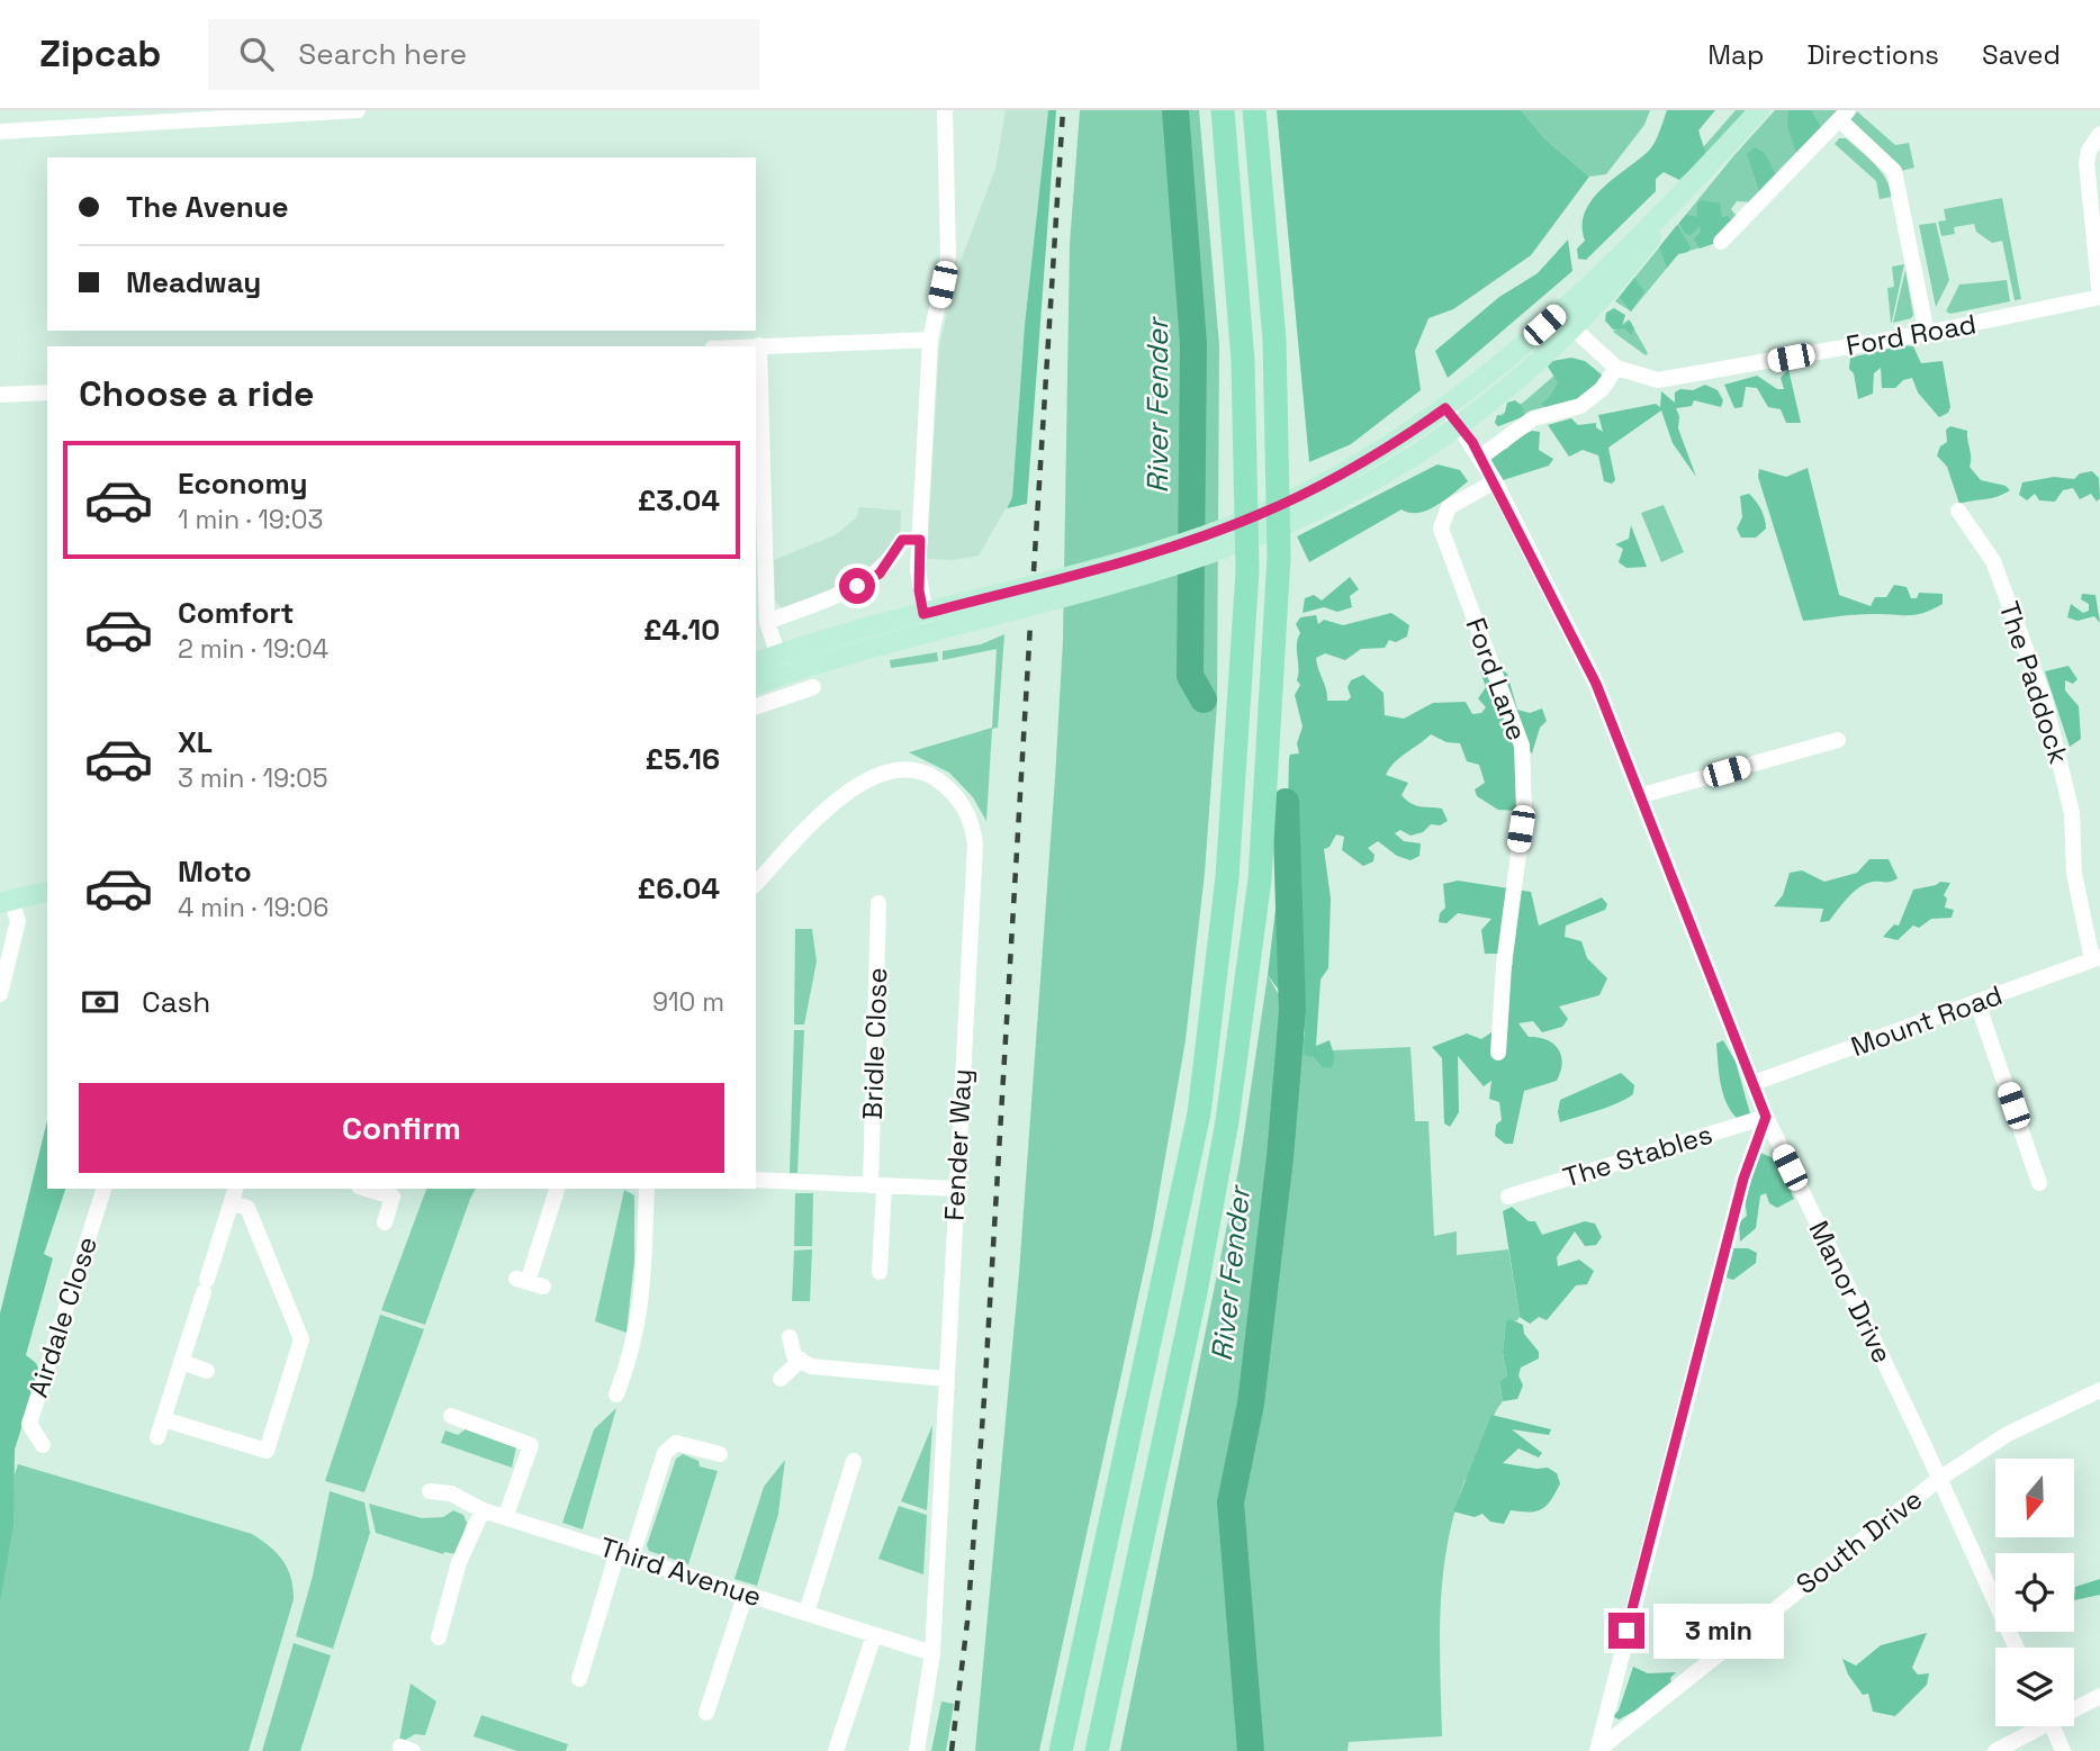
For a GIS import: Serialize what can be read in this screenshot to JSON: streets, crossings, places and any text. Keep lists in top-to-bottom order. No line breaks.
{"streets":{"street":["Ford Road","Ford Lane","The Paddock","Mount Road","Bridle Close","Fender Way","The Stables","Manor Drive","Airdale Close","South Drive","Third Avenue"]},"crossings":[["Ford Lane","Manor Drive"],["The Paddock","Mount Road"],["Mount Road","Manor Drive"],["Fender Way","Third Avenue"],["The Stables","Manor Drive"],["Manor Drive","South Drive"]],"water":["River Fender"],"north":"bottom","page":{"header":"Zipcab","search":"Search here","nav":["Map","Directions","Saved"],"banner":["The Avenue","Meadway"],"heading":"Choose a ride","list":[{"name":"Economy","note":"1 min · 19:03","value":"£3.04"},{"name":"Comfort","note":"2 min · 19:04","value":"£4.10"},{"name":"XL","note":"3 min · 19:05","value":"£5.16"},{"name":"Moto","note":"4 min · 19:06","value":"£6.04"}],"pay":["Cash","910 m"],"buttons":"Confirm","bubble":"3 min"}}
